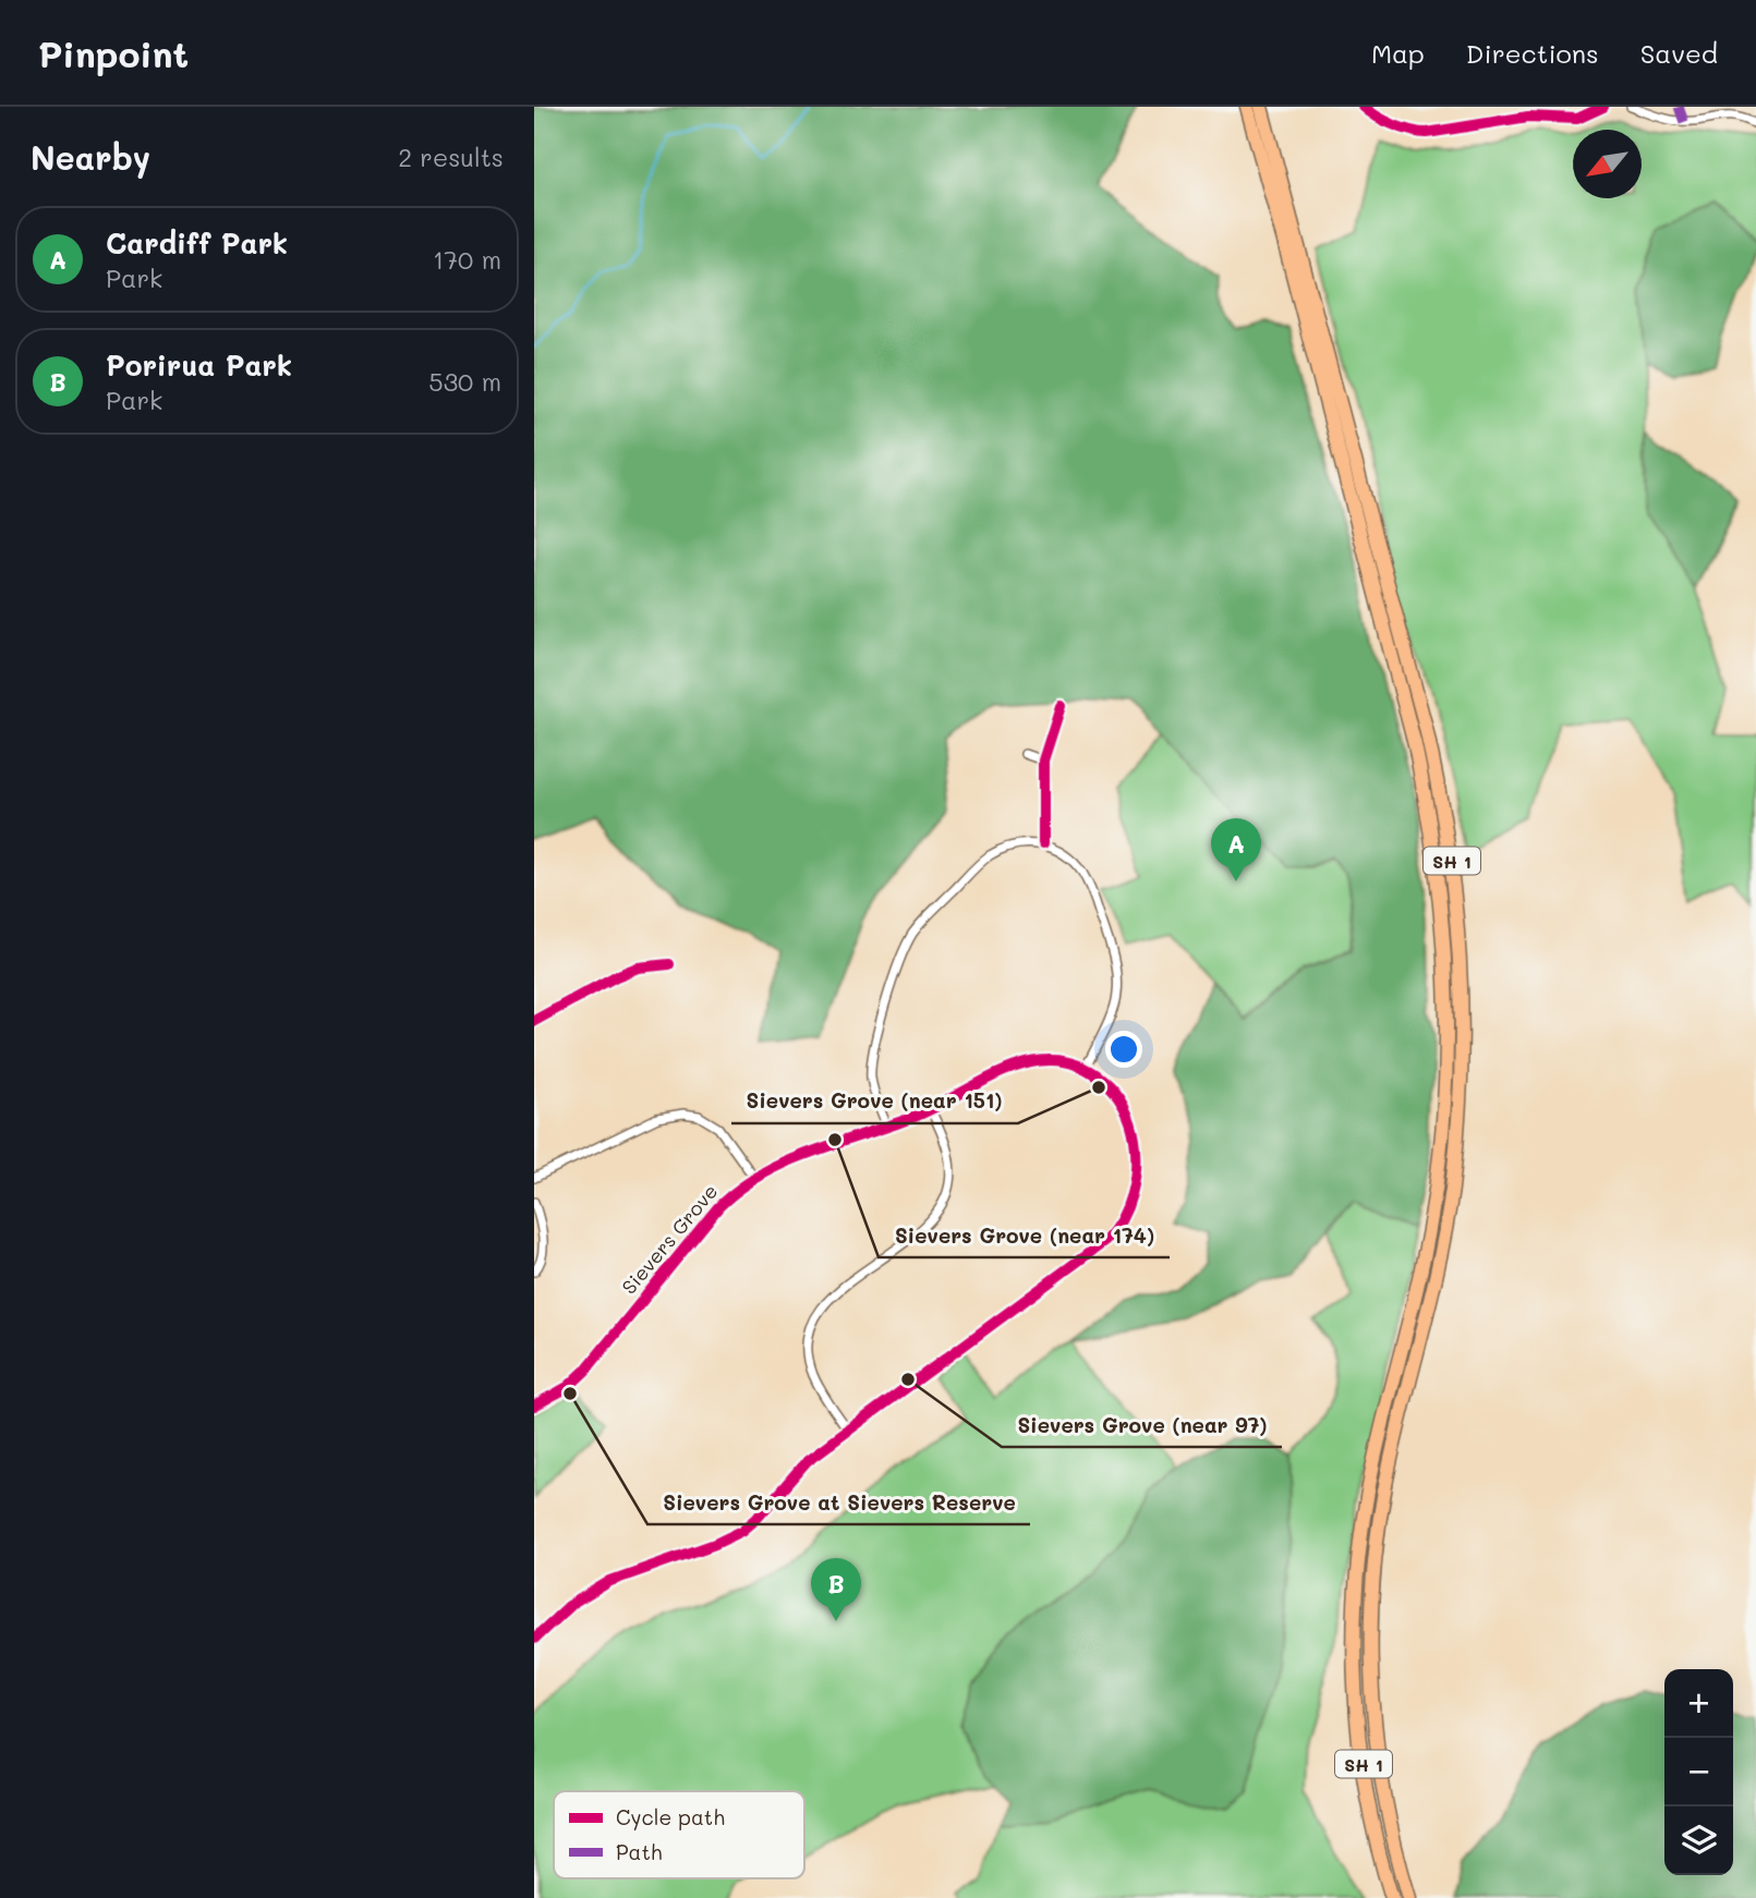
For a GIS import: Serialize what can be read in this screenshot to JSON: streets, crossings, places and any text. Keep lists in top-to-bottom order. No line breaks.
{"streets":{"highway":["SH 1"],"street":["Sievers Grove"]},"places":["Sievers Grove (near 151)","Sievers Grove (near 174)","Sievers Grove (near 97)","Sievers Grove at Sievers Reserve"],"legend":["Cycle path","Path"],"north":"bottom left","page":{"header":"Pinpoint","nav":["Map","Directions","Saved"],"heading":["Nearby","2 results"],"list":[{"mark":"A","name":"Cardiff Park","note":"Park","value":"170 m"},{"mark":"B","name":"Porirua Park","note":"Park","value":"530 m"}],"pins":["A","B"],"map_buttons":["+","−"]}}
